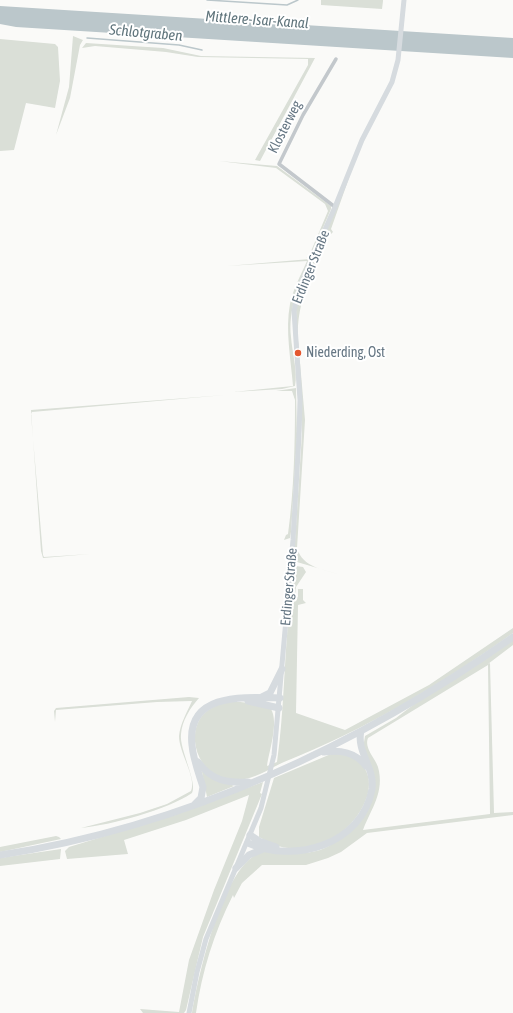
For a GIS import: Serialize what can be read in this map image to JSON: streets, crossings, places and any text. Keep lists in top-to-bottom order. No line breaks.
{"streets":{"street":["Klosterweg","Erdinger Straße"]},"crossings":[["Klosterweg","Erdinger Straße"]],"water":["Mittlere-Isar-Kanal","Schlotgraben"],"places":["Niederding, Ost"]}
